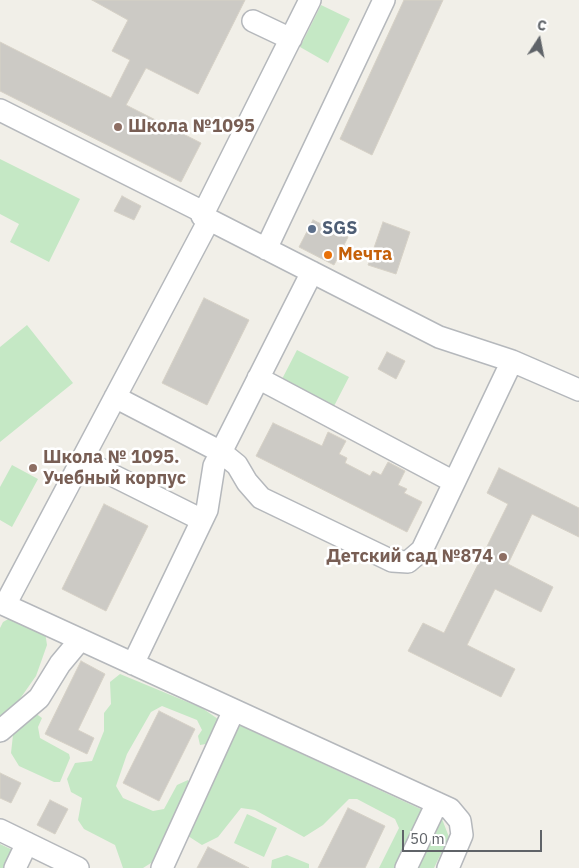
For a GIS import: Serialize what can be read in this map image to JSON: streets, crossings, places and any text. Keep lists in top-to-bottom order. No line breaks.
{"places":["Школа №1095","SGS","Мечта","Школа № 1095. Учебный корпус","Детский сад №874"],"scale_bar":"50 m","north":"top"}
